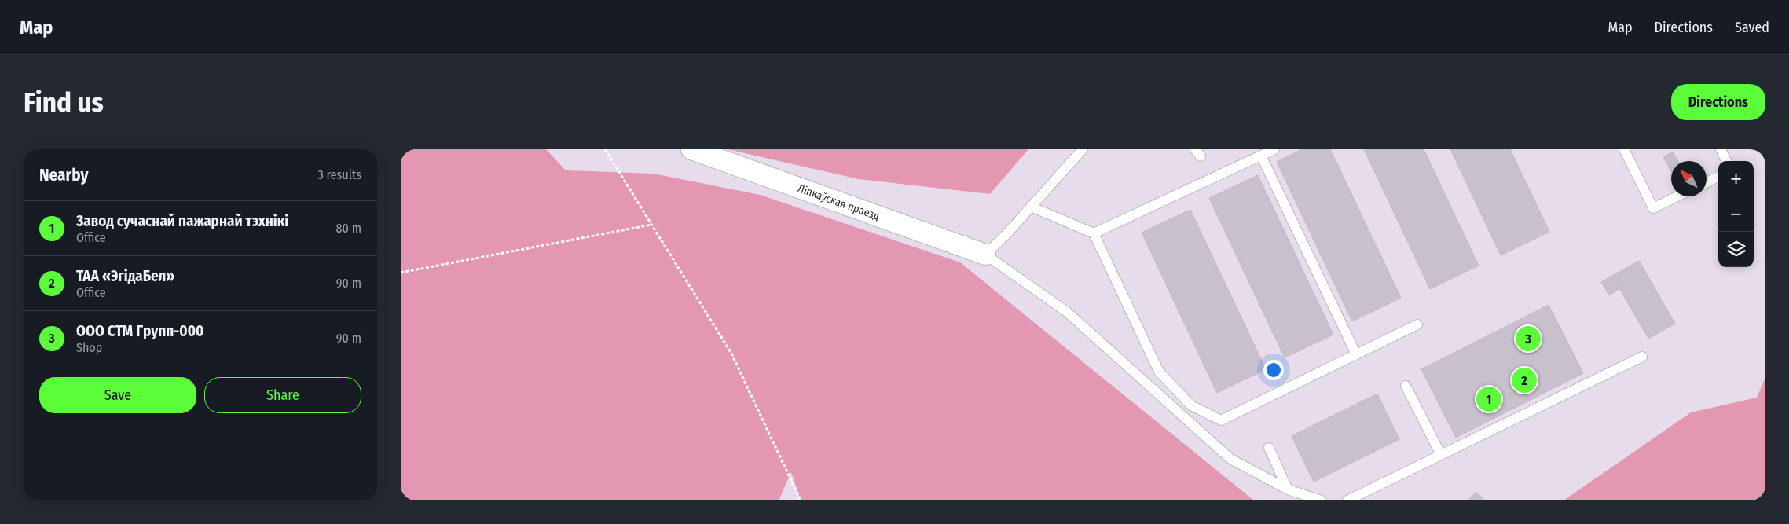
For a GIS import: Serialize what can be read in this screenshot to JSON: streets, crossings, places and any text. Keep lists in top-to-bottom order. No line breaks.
{"streets":{"street":["Ліпкаўская праезд"]},"north":"top left","page":{"header":"Map","nav":["Map","Directions","Saved"],"buttons":["Directions",["Save","Share"]],"title":"Find us","heading":["Nearby","3 results"],"map_buttons":["+","−"],"list":[{"mark":"1","name":"Завод сучаснай пажарнай тэхнікі","note":"Office","value":"80 m"},{"mark":"2","name":"ТАА «ЭгідаБел»","note":"Office","value":"90 m"},{"mark":"3","name":"ООО СТМ Групп-000","note":"Shop","value":"90 m"}],"pins":["3","2","1"]}}
